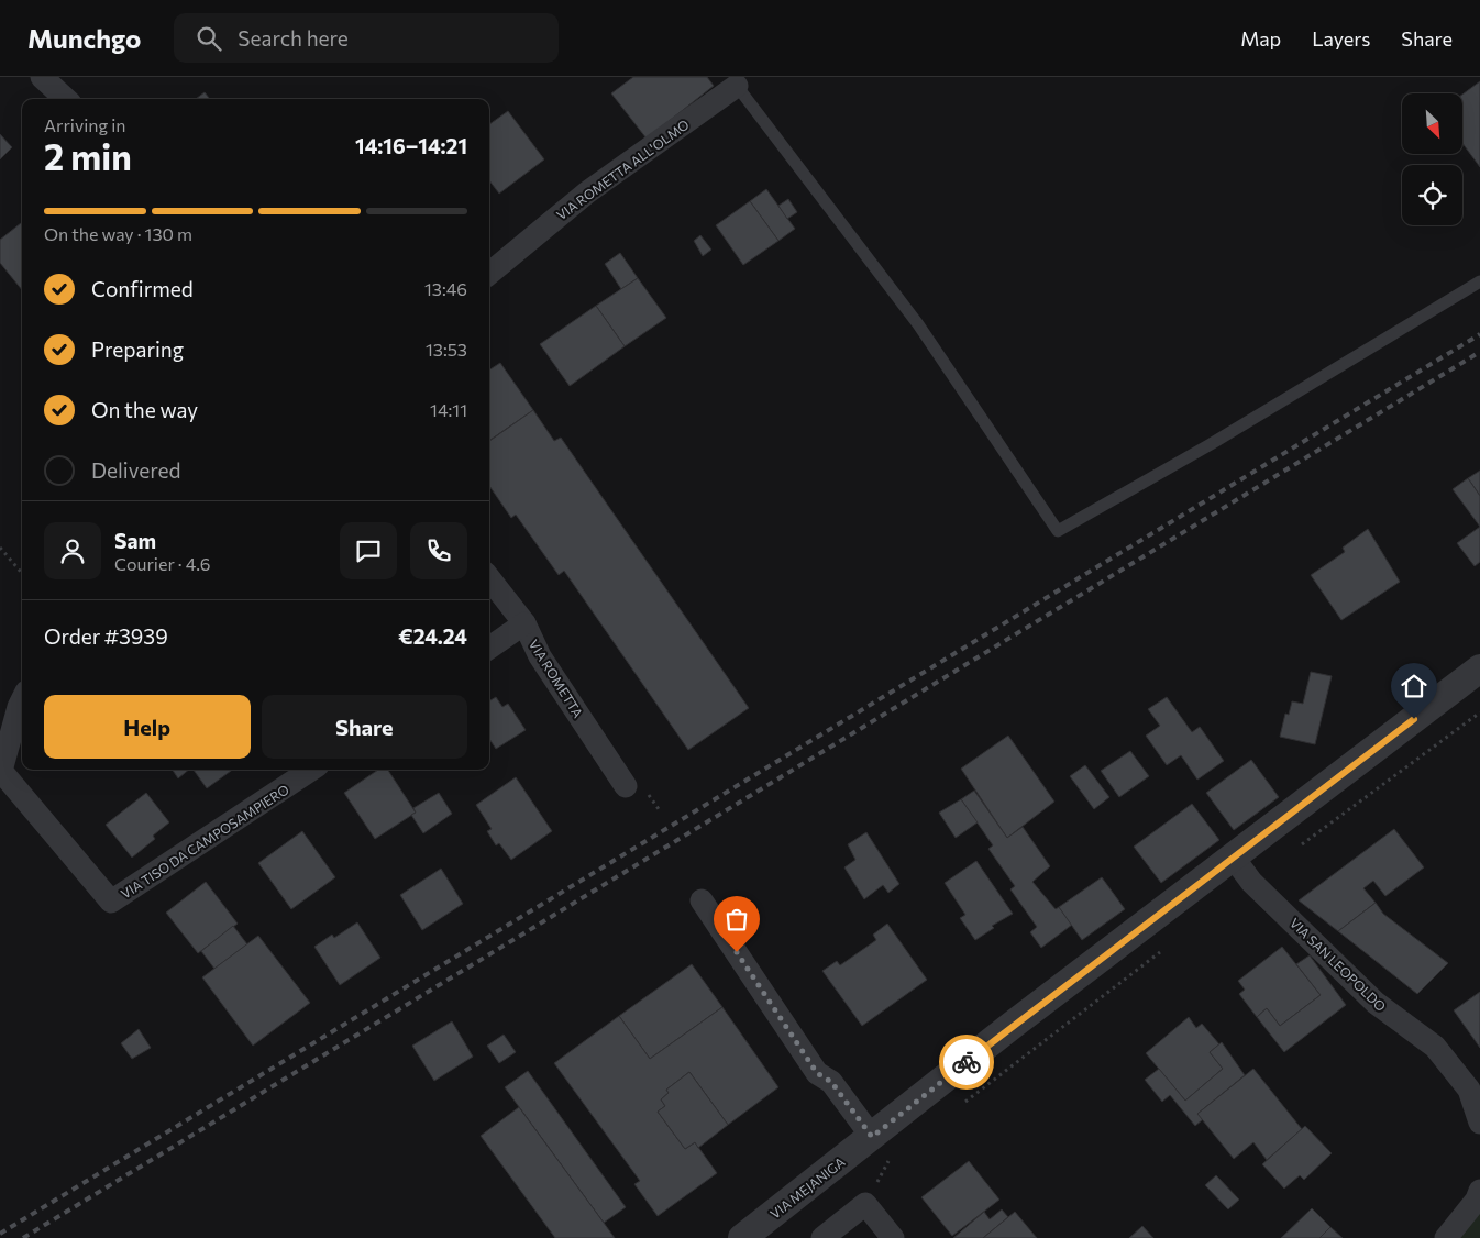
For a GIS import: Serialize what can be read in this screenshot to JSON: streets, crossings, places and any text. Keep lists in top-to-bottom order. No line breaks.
{"streets":{"street":["VIA ROMETTA ALL'OLMO","VIA ROMETTA","VIA TISO DA CAMPOSAMPIERO","VIA SAN LEOPOLDO","VIA MEJANIGA"]},"crossings":[["VIA SAN LEOPOLDO","VIA MEJANIGA"]],"north":"bottom right","page":{"header":"Munchgo","search":"Search here","nav":["Map","Layers","Share"],"heading":["2 min","Arriving in","14:16–14:21"],"panel":["Sam","Courier · 4.6","Order #3939","€24.24"],"bar":"On the way · 130 m","list":[["Confirmed","13:46"],["Preparing","13:53"],["On the way","14:11"],"Delivered"],"buttons":["Help","Share"]}}
